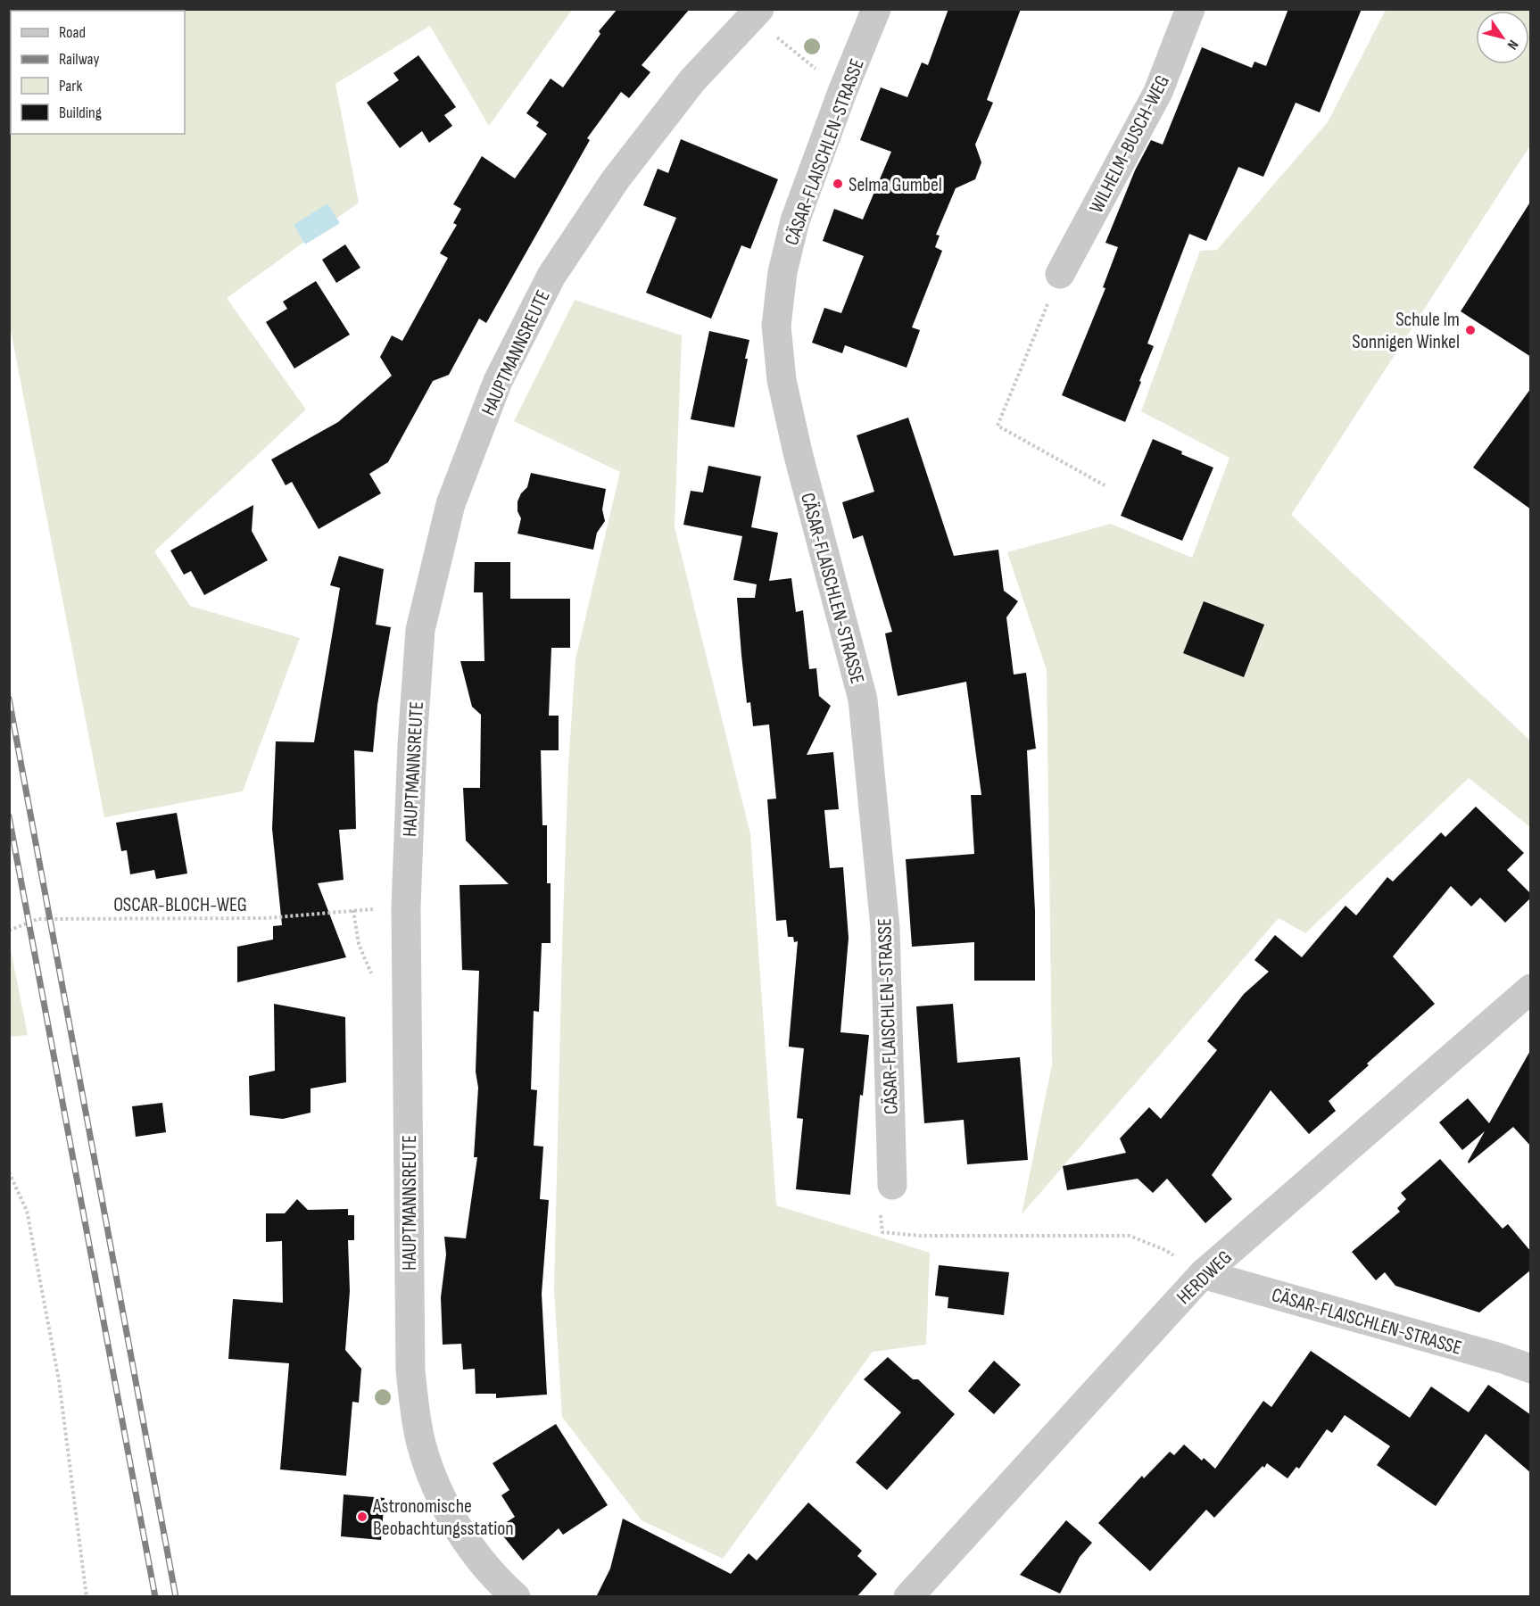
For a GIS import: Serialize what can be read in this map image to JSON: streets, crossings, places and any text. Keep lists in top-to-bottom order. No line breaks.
{"streets":{"street":["WILHELM-BUSCH-WEG","CÄSAR-FLAISCHLEN-STRASSE","HAUPTMANNSREUTE","HERDWEG"],"path":["OSCAR-BLOCH-WEG"]},"crossings":[["CÄSAR-FLAISCHLEN-STRASSE","HERDWEG"]],"places":["Selma Gumbel","Schule Im Sonnigen Winkel","Astronomische Beobachtungsstation"],"legend":["Road","Railway","Park","Building"],"north":"bottom right"}
